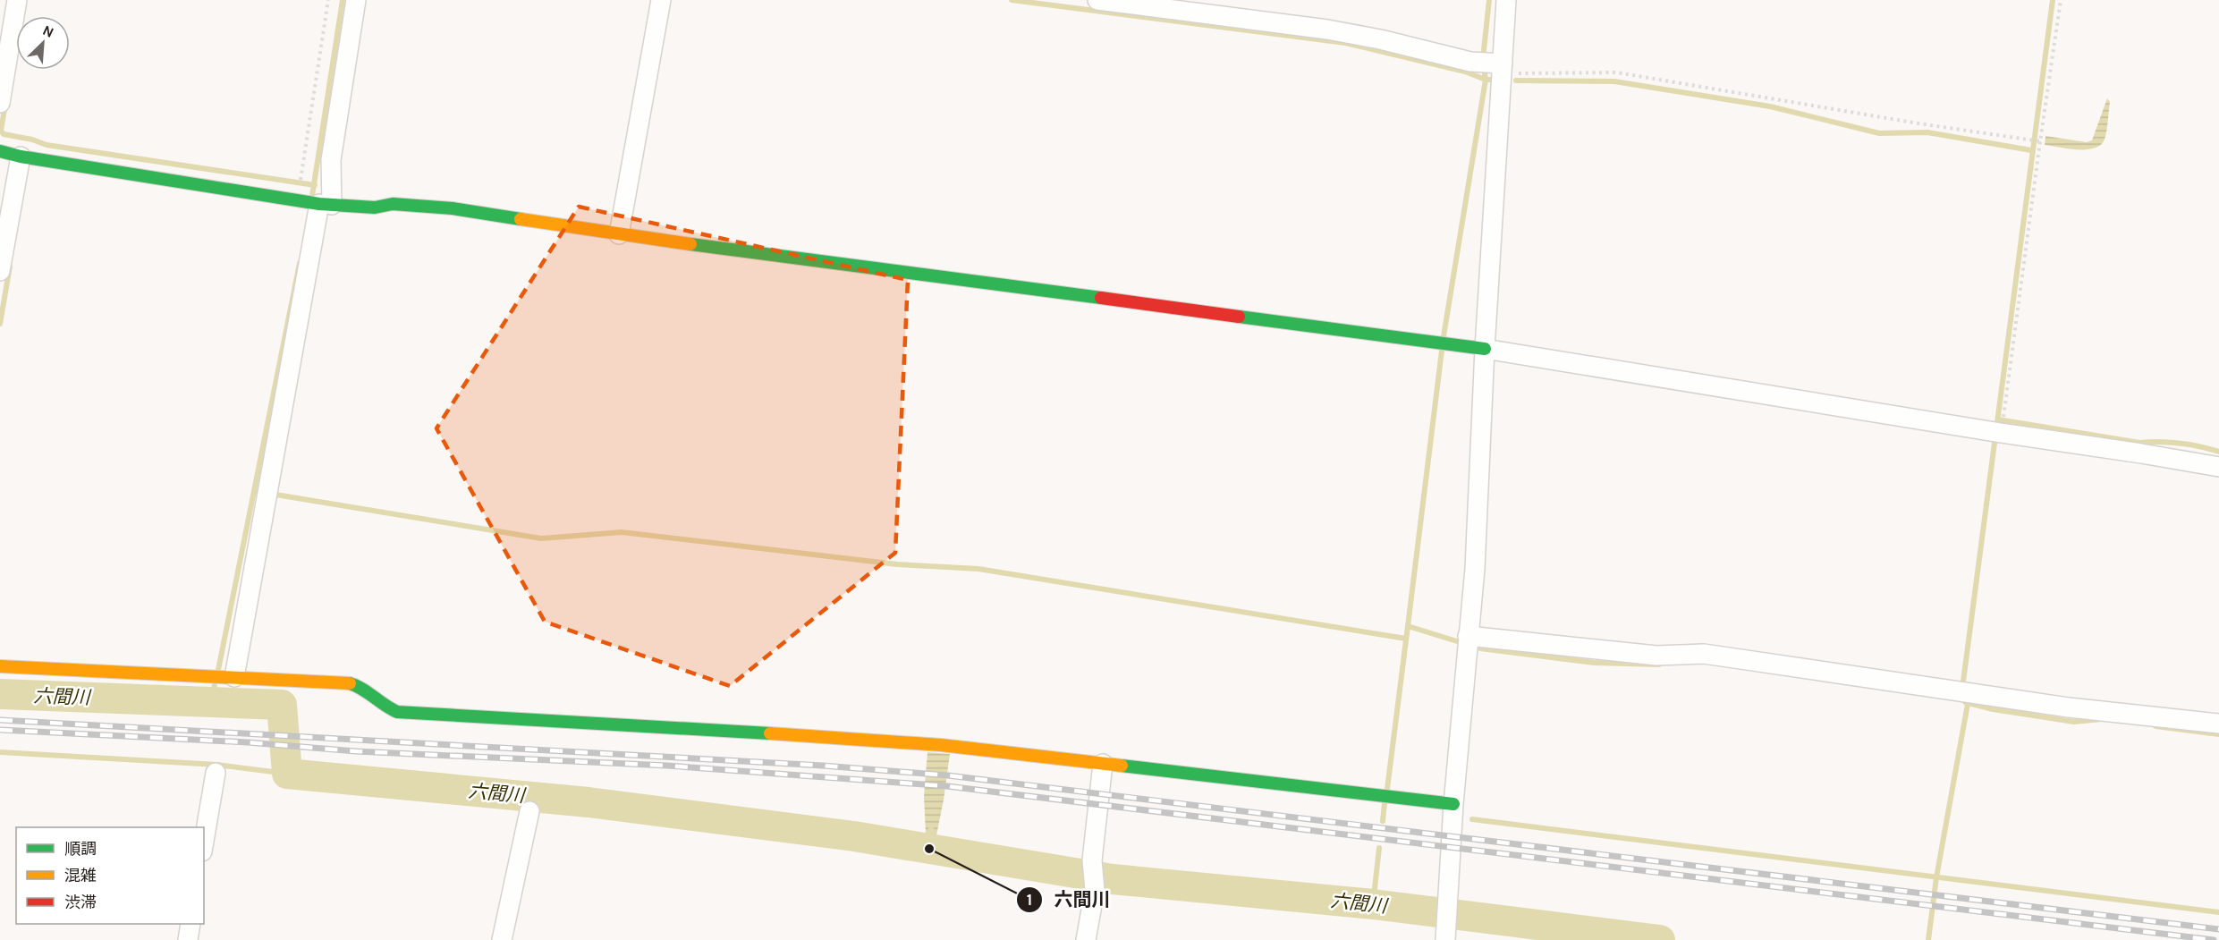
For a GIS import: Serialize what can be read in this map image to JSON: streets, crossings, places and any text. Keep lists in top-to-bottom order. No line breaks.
{"water":["六間川"],"places":["六間川"],"legend":["順調","混雑","渋滞"],"north":"top right"}
